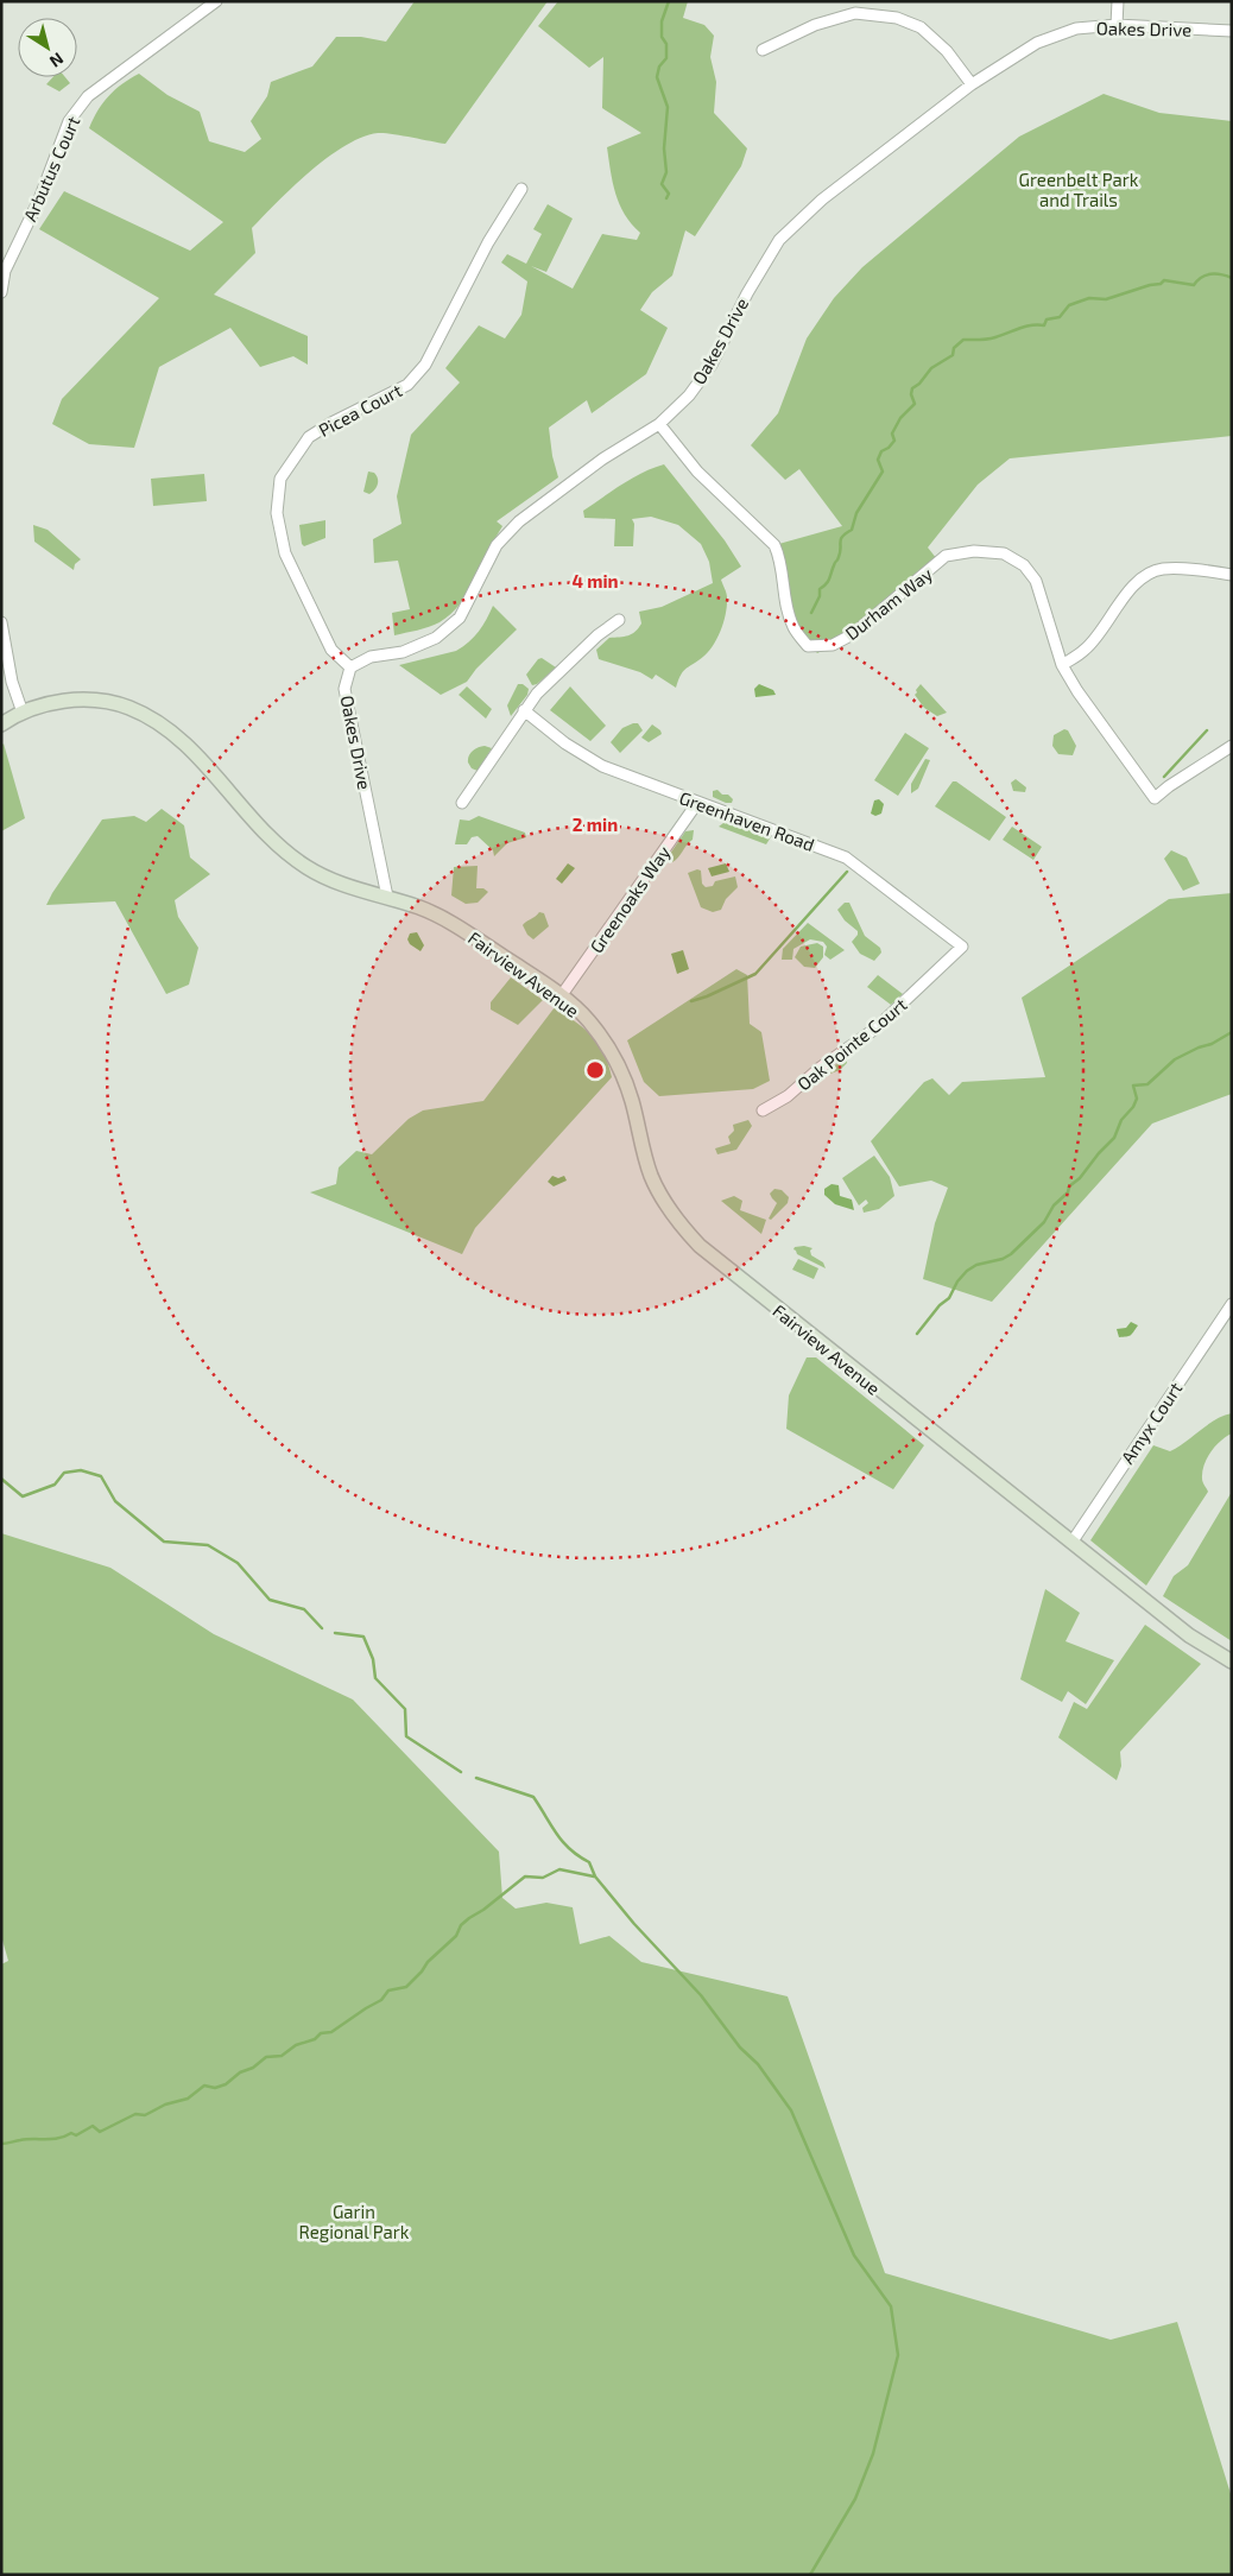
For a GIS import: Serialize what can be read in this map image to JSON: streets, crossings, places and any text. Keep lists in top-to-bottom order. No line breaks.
{"streets":{"main road":["Fairview Avenue"],"street":["Oakes Drive","Arbutus Court","Picea Court","Durham Way","Greenhaven Road","Greenoaks Way","Oak Pointe Court","Amyx Court"]},"crossings":[["Oakes Drive","Picea Court"],["Oakes Drive","Durham Way"],["Oakes Drive","Fairview Avenue"],["Greenhaven Road","Greenoaks Way"],["Greenhaven Road","Oak Pointe Court"],["Greenoaks Way","Fairview Avenue"],["Fairview Avenue","Amyx Court"]],"parks":["Greenbelt Park and Trails","Garin Regional Park"],"north":"bottom right","rings":["4 min","2 min"]}
